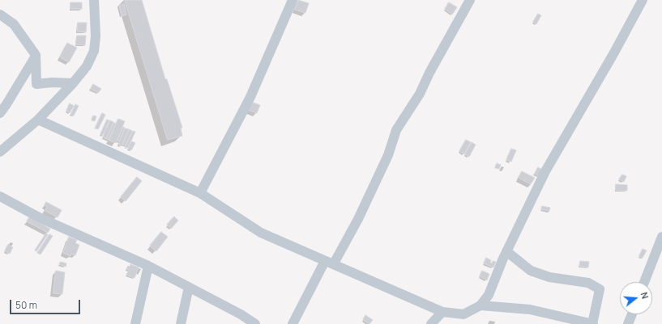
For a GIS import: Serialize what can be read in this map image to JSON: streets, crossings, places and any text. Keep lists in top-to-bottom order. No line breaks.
{"scale_bar":"50 m","north":"right"}
